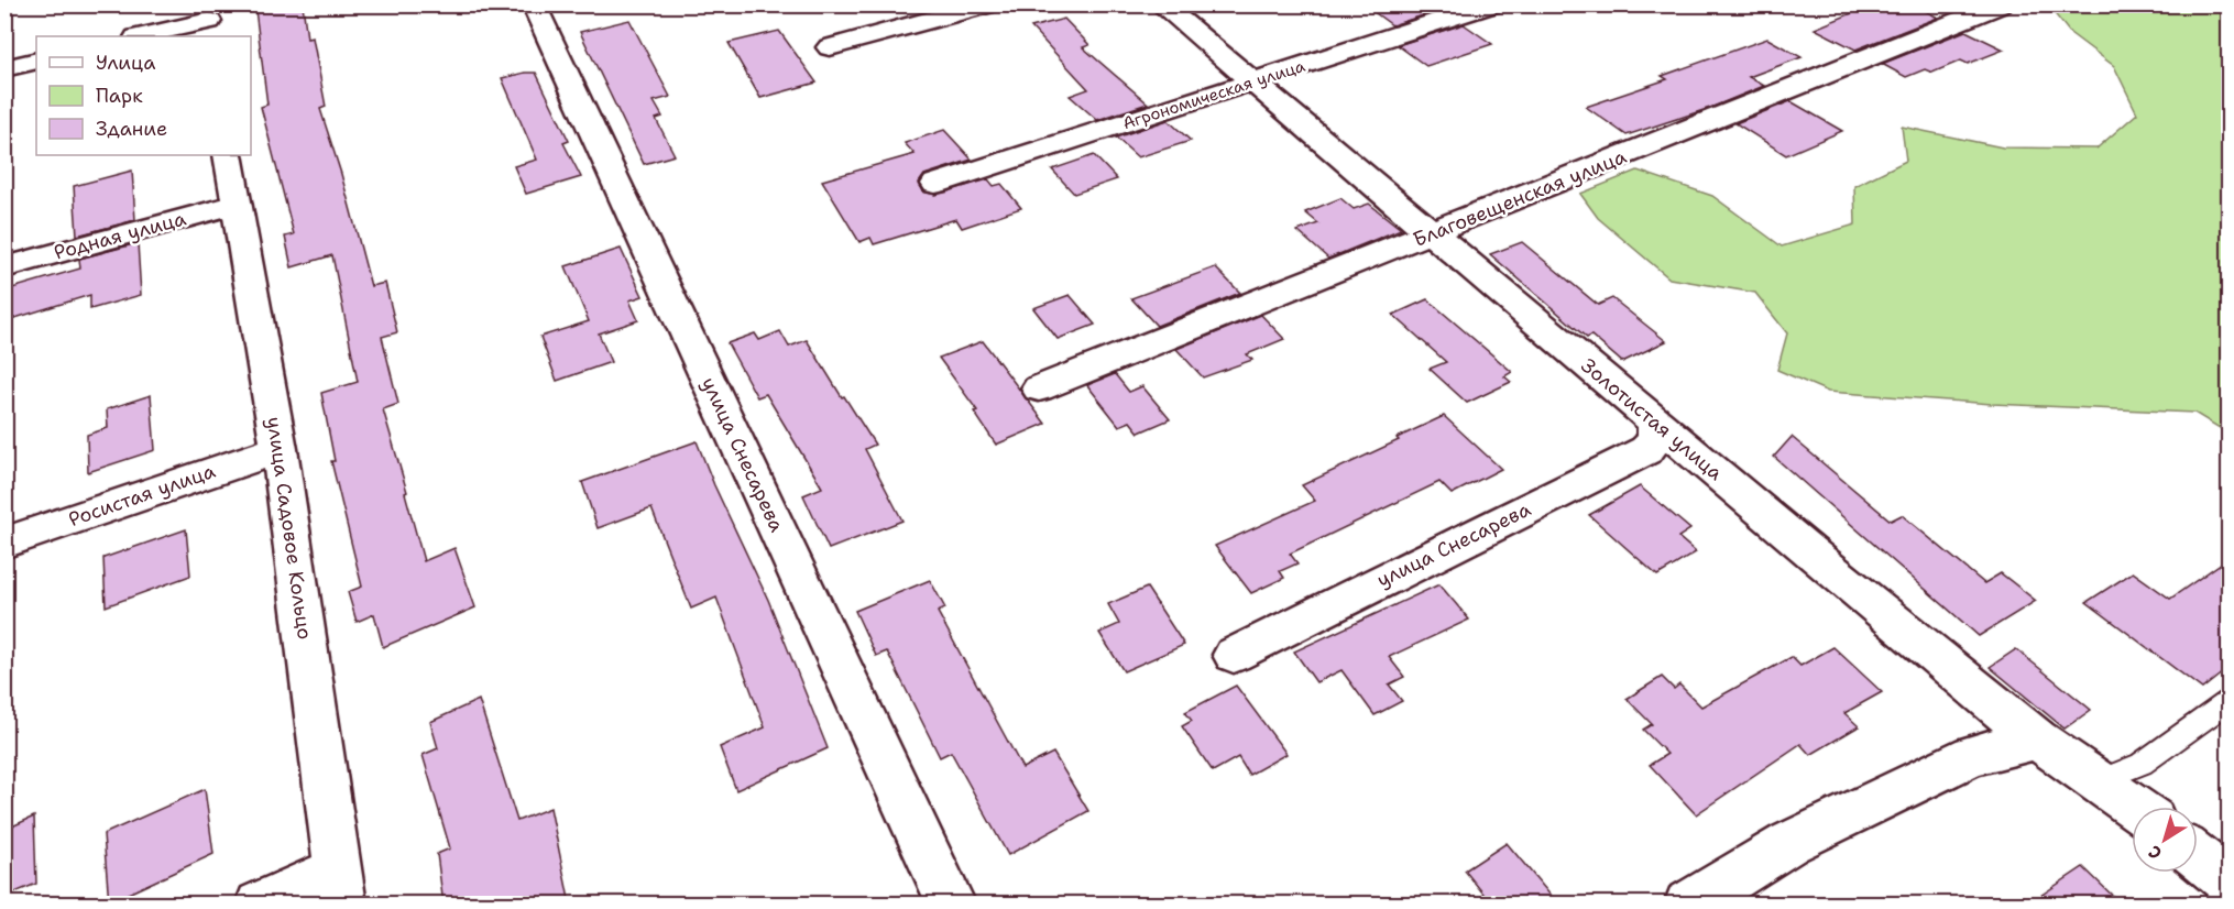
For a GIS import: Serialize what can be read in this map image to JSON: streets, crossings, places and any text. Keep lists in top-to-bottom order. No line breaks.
{"streets":{"street":["Агрономическая улица","Благовещенская улица","Родная улица","Золотистая улица","улица Снесарева","Росистая улица","улица Садовое Кольцо"]},"crossings":[["Агрономическая улица","Золотистая улица"],["Благовещенская улица","Золотистая улица"],["Родная улица","улица Садовое Кольцо"],["Золотистая улица","улица Снесарева"],["Росистая улица","улица Садовое Кольцо"]],"legend":["Улица","Парк","Здание"],"north":"bottom left"}
